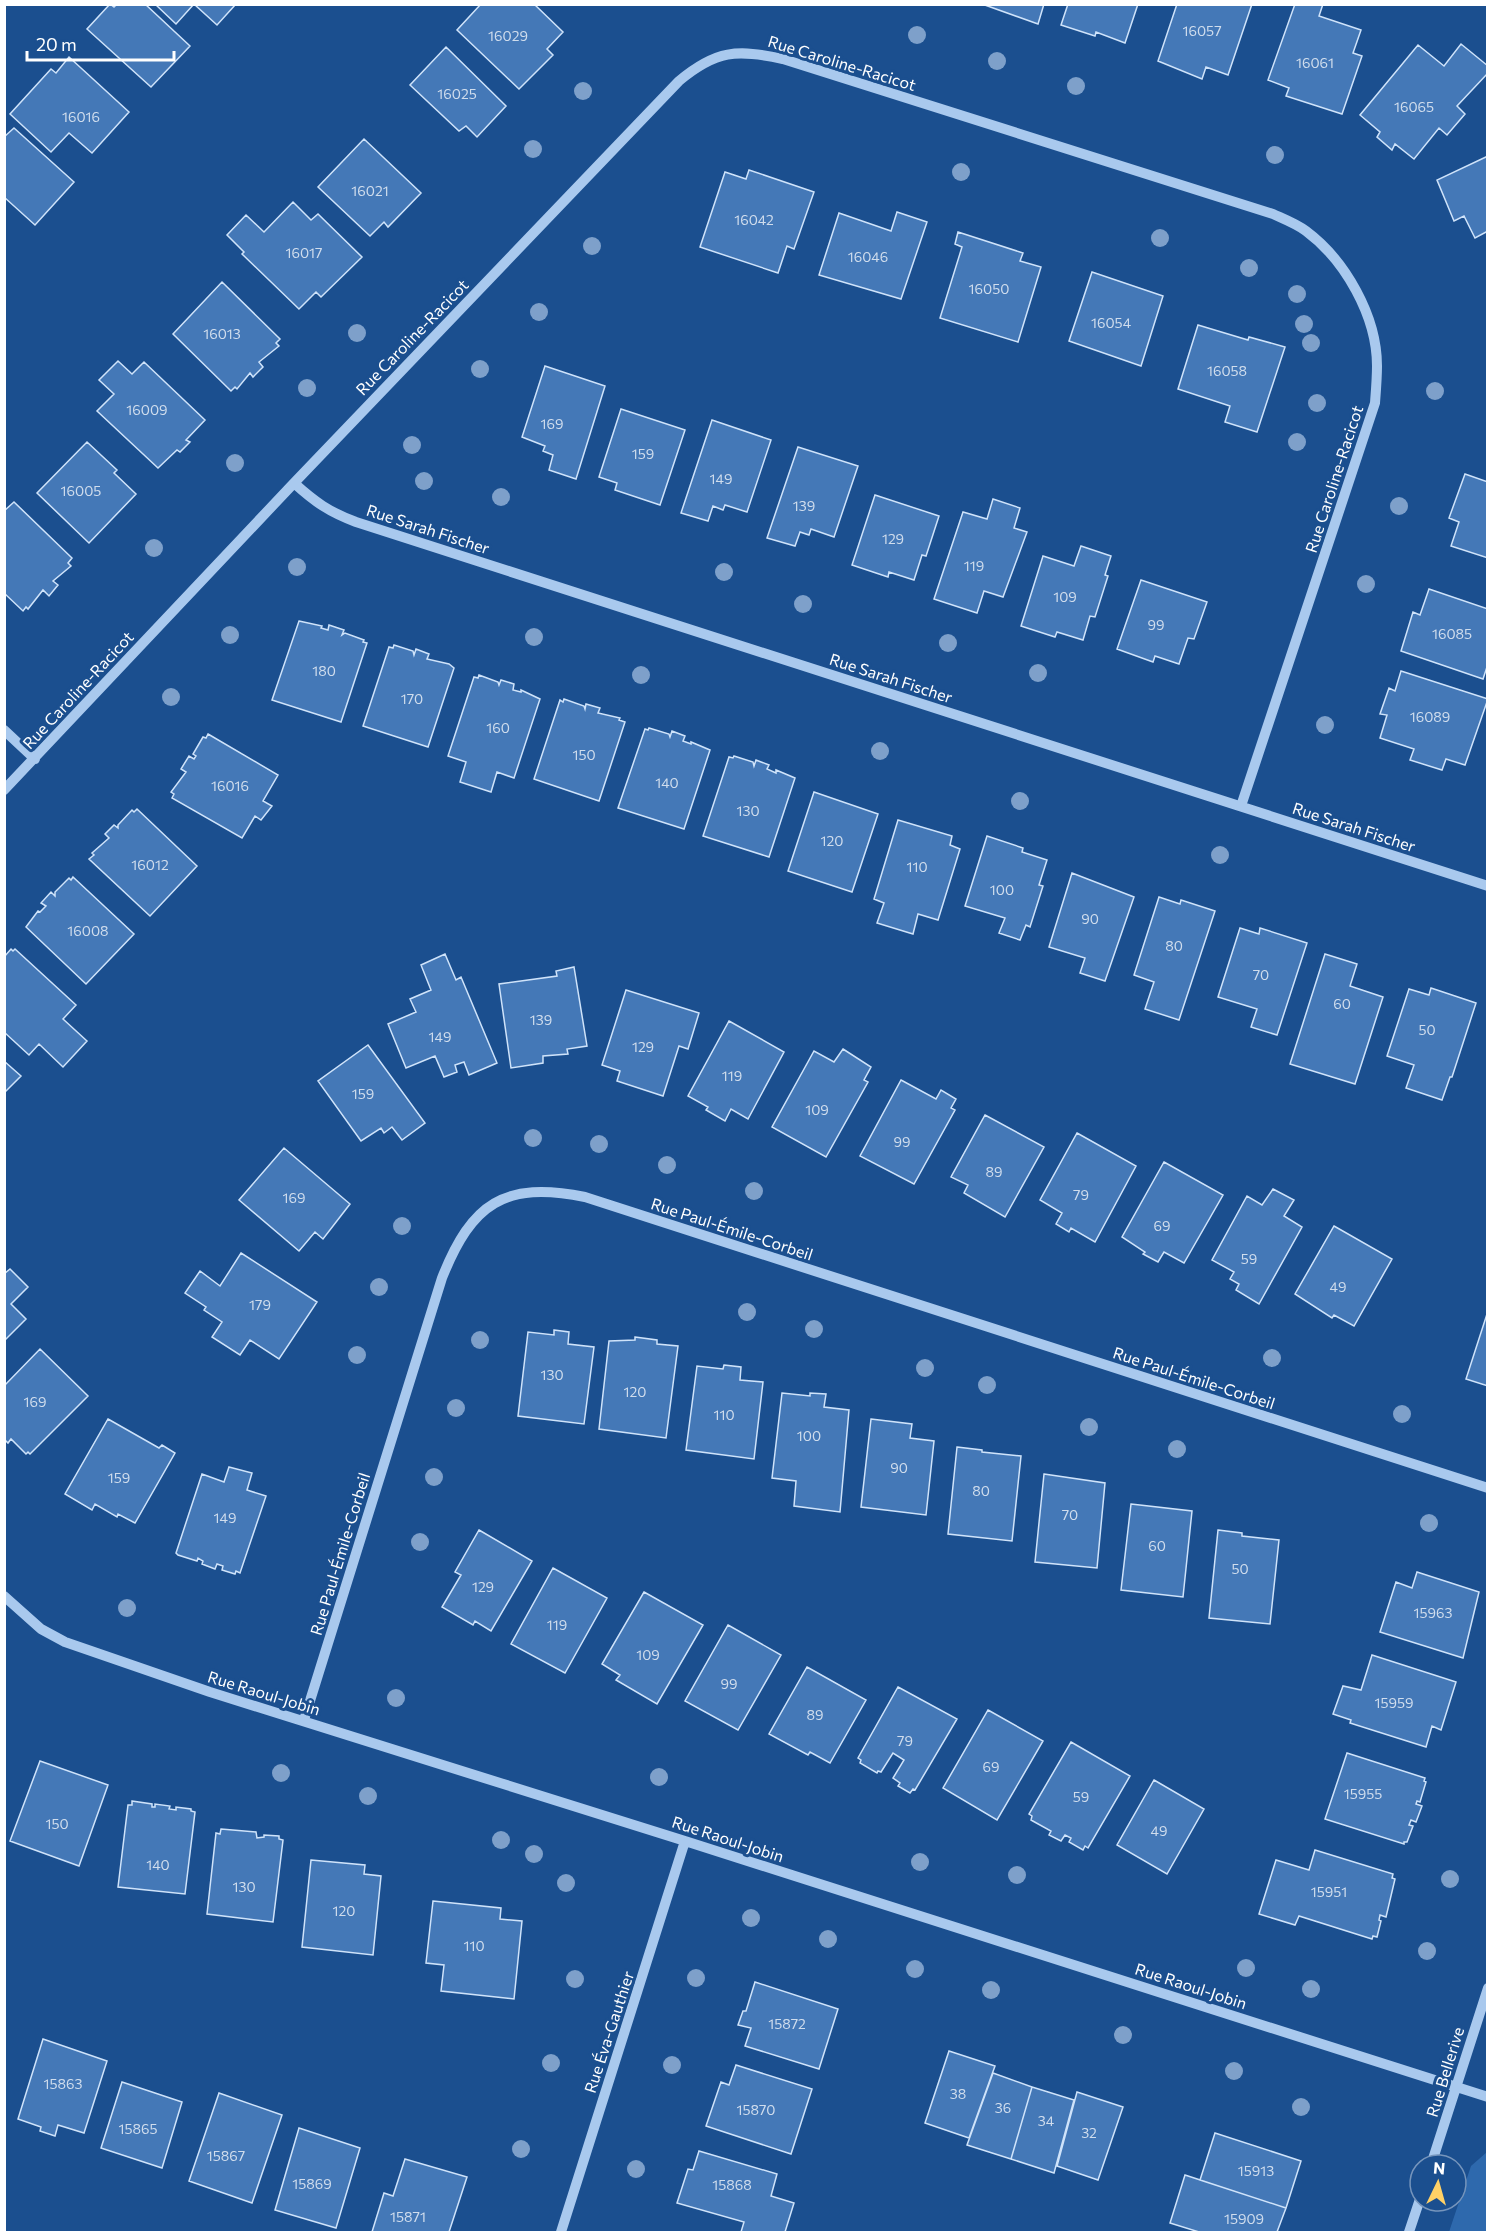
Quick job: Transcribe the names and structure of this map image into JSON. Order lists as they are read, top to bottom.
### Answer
{
  "streets": {
    "street": [
      "Rue Caroline-Racicot",
      "Rue Sarah Fischer",
      "Rue Paul-Émile-Corbeil",
      "Rue Raoul-Jobin",
      "Rue Éva-Gauthier",
      "Rue Bellerive"
    ]
  },
  "crossings": [
    ["Rue Caroline-Racicot", "Rue Sarah Fischer"],
    ["Rue Paul-Émile-Corbeil", "Rue Raoul-Jobin"],
    ["Rue Raoul-Jobin", "Rue Éva-Gauthier"],
    ["Rue Raoul-Jobin", "Rue Bellerive"]
  ],
  "house_numbers": [
    "16057",
    "16029",
    "16061",
    "16025",
    "16065",
    "16016",
    "16021",
    "16042",
    "16017",
    "16046",
    "16050",
    "16054",
    "16013",
    "16058",
    "16009",
    "169",
    "159",
    "149",
    "16005",
    "139",
    "129",
    "119",
    "109",
    "99",
    "16085",
    "180",
    "170",
    "16089",
    "160",
    "150",
    "140",
    "16016",
    "130",
    "120",
    "16012",
    "110",
    "100",
    "90",
    "16008",
    "80",
    "70",
    "60",
    "139",
    "50",
    "149",
    "129",
    "119",
    "159",
    "109",
    "99",
    "89",
    "79",
    "169",
    "69",
    "59",
    "49",
    "179",
    "130",
    "120",
    "169",
    "110",
    "100",
    "90",
    "159",
    "80",
    "70",
    "149",
    "60",
    "50",
    "129",
    "15963",
    "119",
    "109",
    "99",
    "15959",
    "89",
    "79",
    "69",
    "15955",
    "59",
    "150",
    "49",
    "140",
    "130",
    "15951",
    "120",
    "110",
    "15872",
    "15863",
    "38",
    "36",
    "15870",
    "34",
    "15865",
    "32",
    "15867",
    "15913",
    "15869",
    "15868",
    "15871",
    "15909"
  ],
  "scale_bar": "20 m",
  "north": "top"
}
